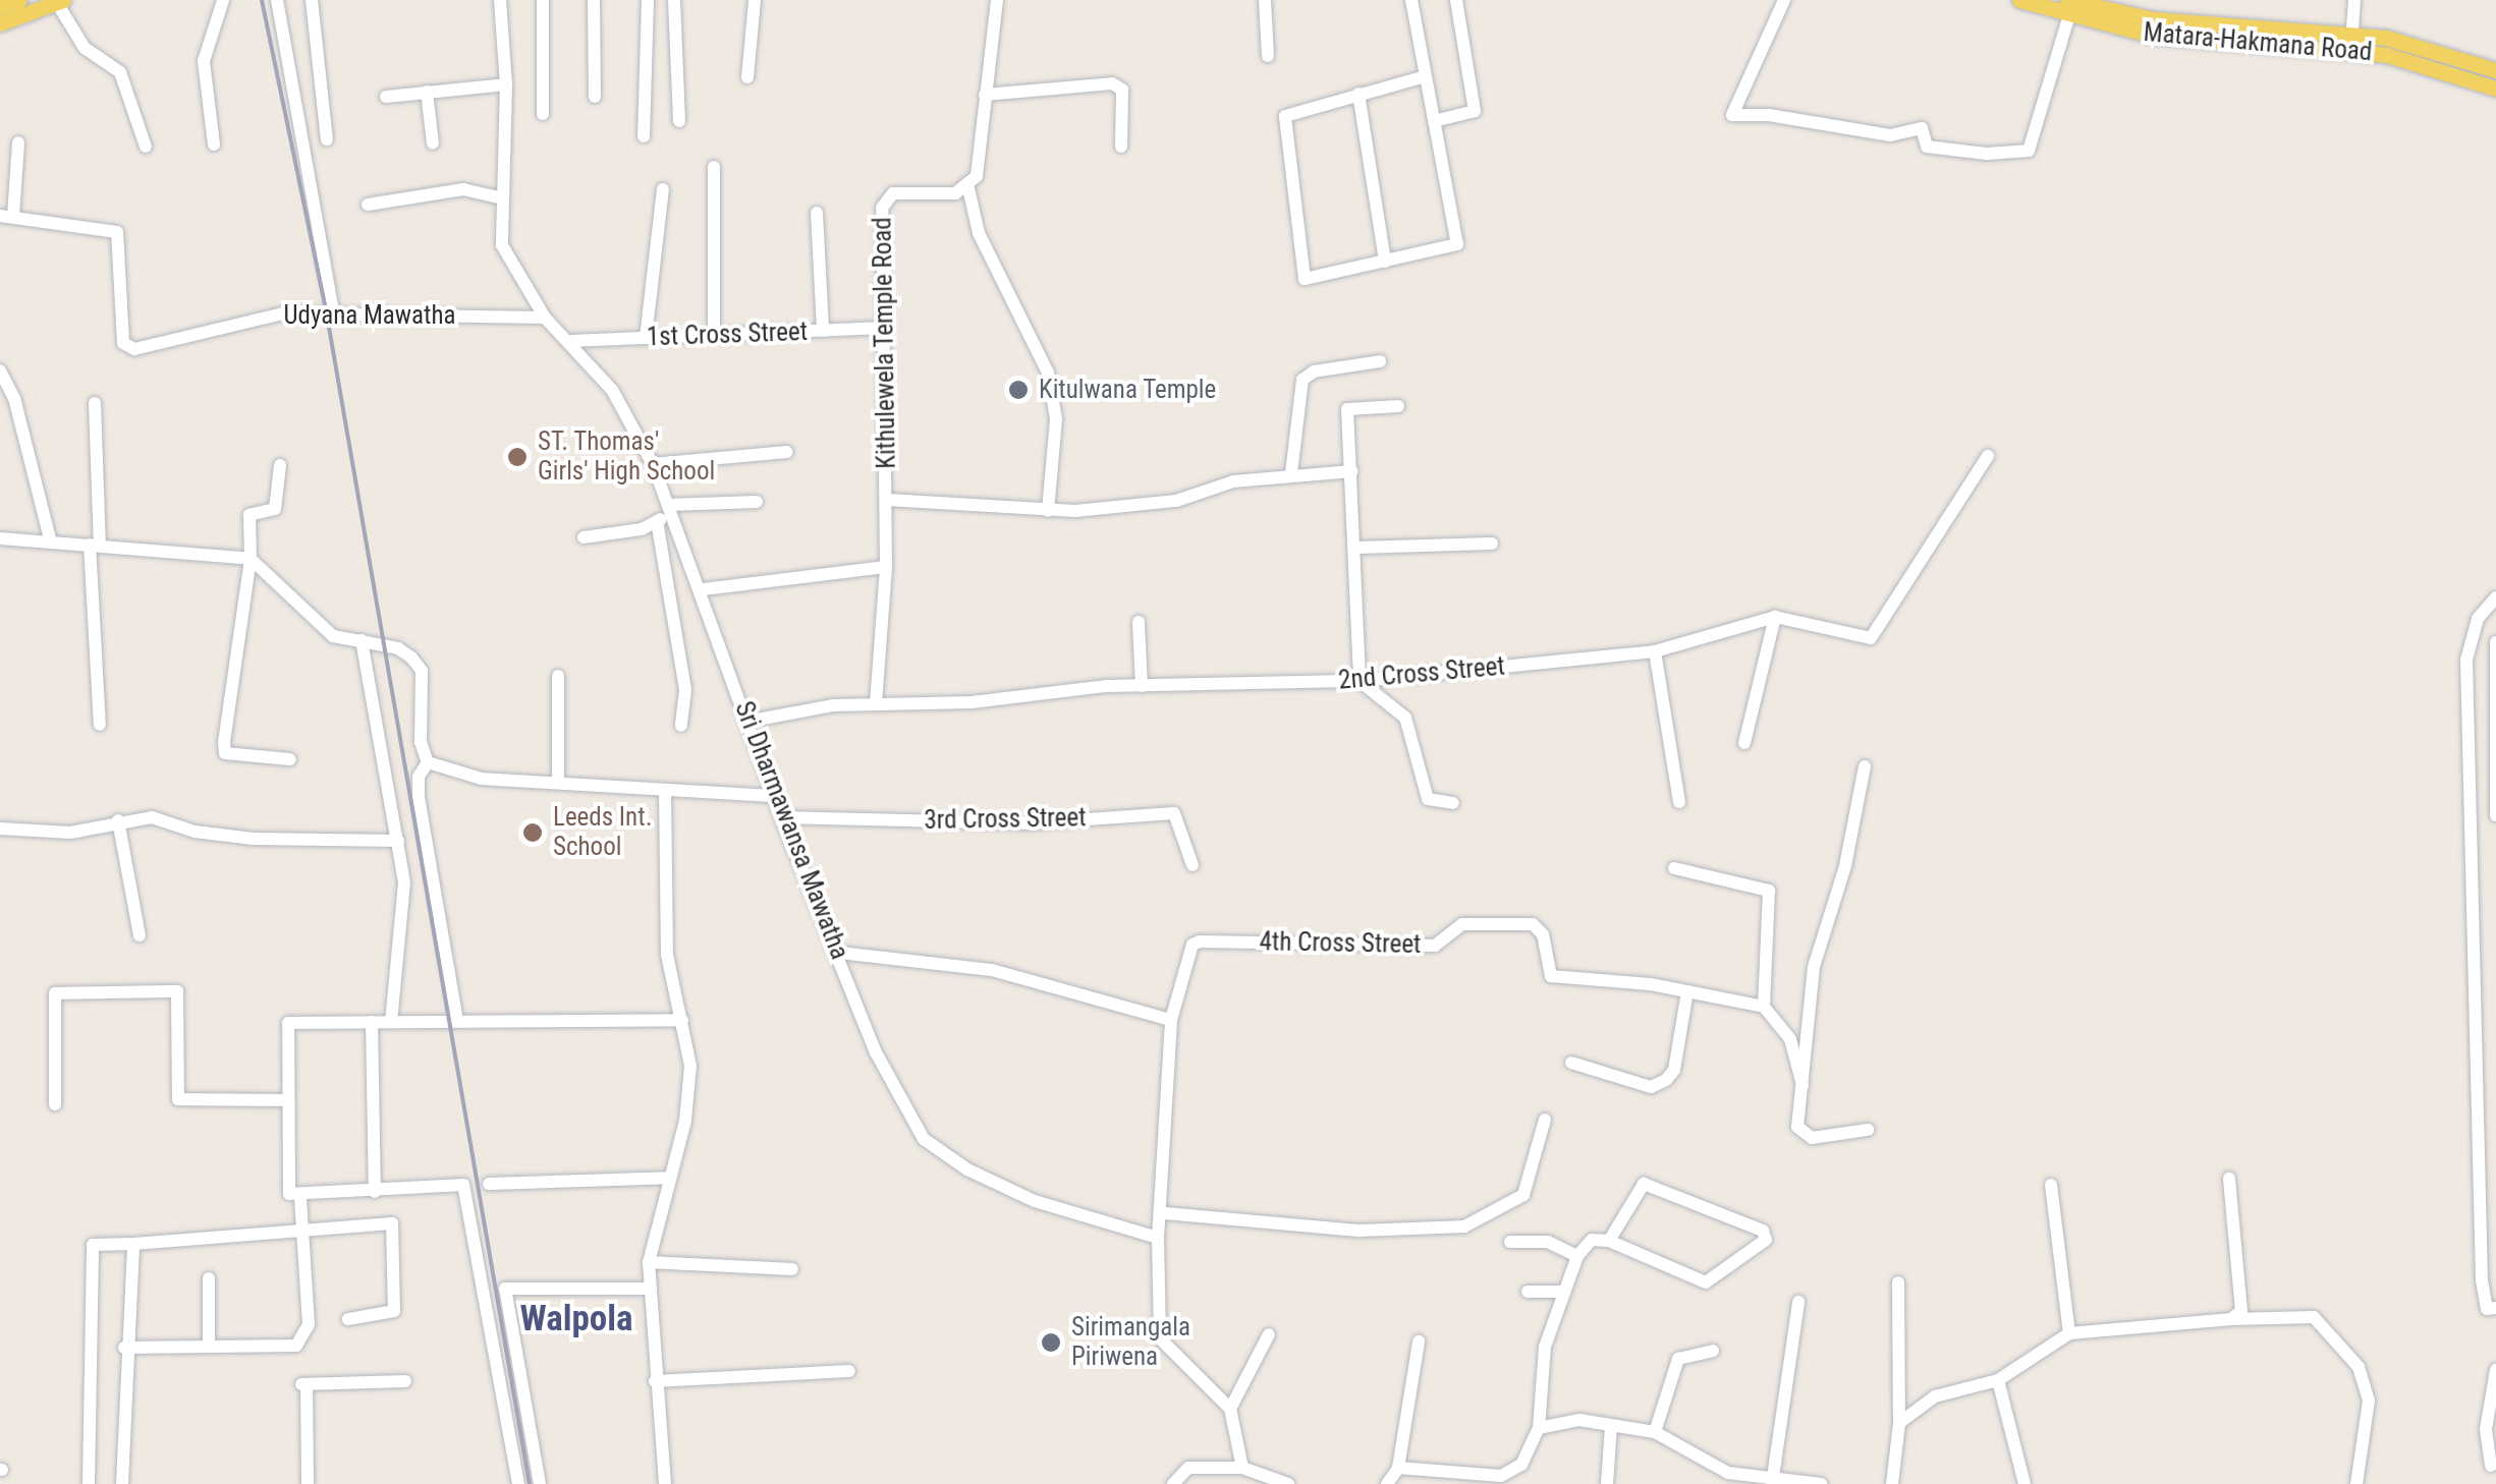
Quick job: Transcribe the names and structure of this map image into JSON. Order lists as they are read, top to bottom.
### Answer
{
  "streets": {
    "main road": ["Matara-Hakmana Road"],
    "street": [
      "Udyana Mawatha",
      "1st Cross Street",
      "Kithulewela Temple Road",
      "2nd Cross Street",
      "3rd Cross Street",
      "Sri Dharmawansa Mawatha",
      "4th Cross Street"
    ]
  },
  "crossings": [
    ["Udyana Mawatha", "Sri Dharmawansa Mawatha"],
    ["1st Cross Street", "Kithulewela Temple Road"],
    ["1st Cross Street", "Sri Dharmawansa Mawatha"],
    ["Kithulewela Temple Road", "2nd Cross Street"],
    ["2nd Cross Street", "Sri Dharmawansa Mawatha"],
    ["3rd Cross Street", "Sri Dharmawansa Mawatha"]
  ],
  "districts": ["Walpola"],
  "places": [
    "Kitulwana Temple",
    "ST. Thomas' Girls' High School",
    "Leeds Int. School",
    "Sirimangala Piriwena"
  ]
}
